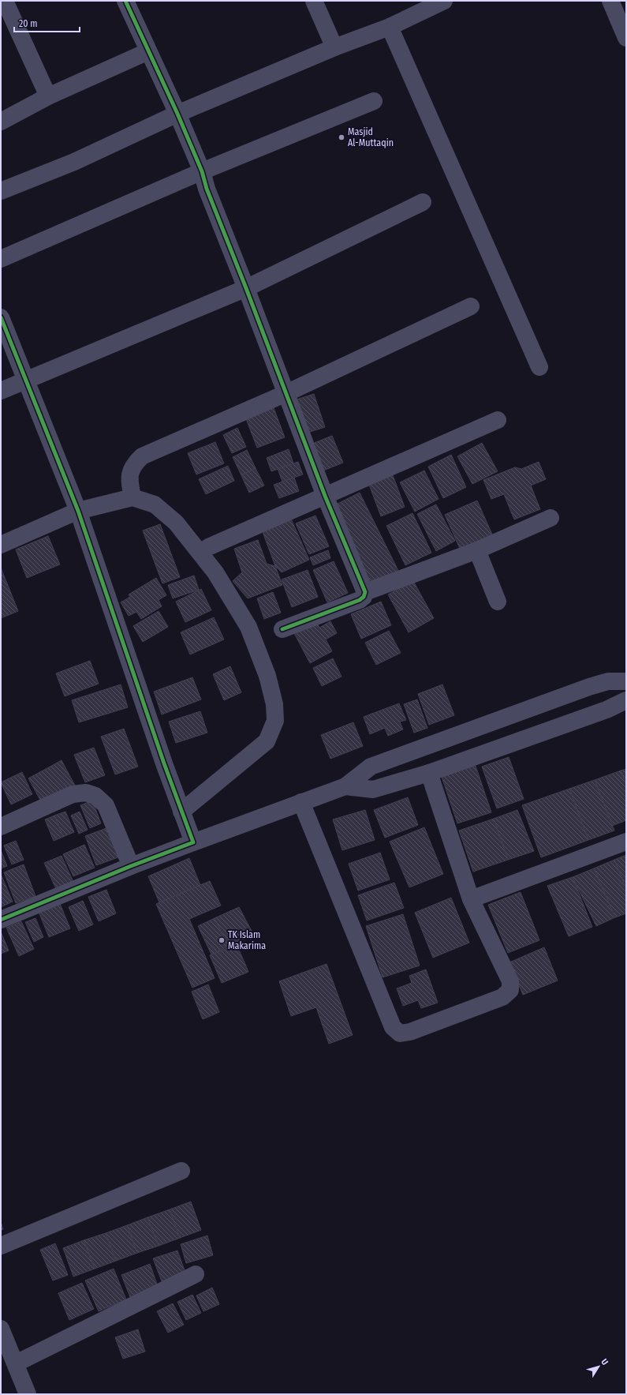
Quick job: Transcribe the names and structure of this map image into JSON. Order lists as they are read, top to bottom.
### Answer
{
  "places": ["Masjid Al-Muttaqin", "TK Islam Makarima"],
  "scale_bar": "20 m",
  "north": "top right"
}
